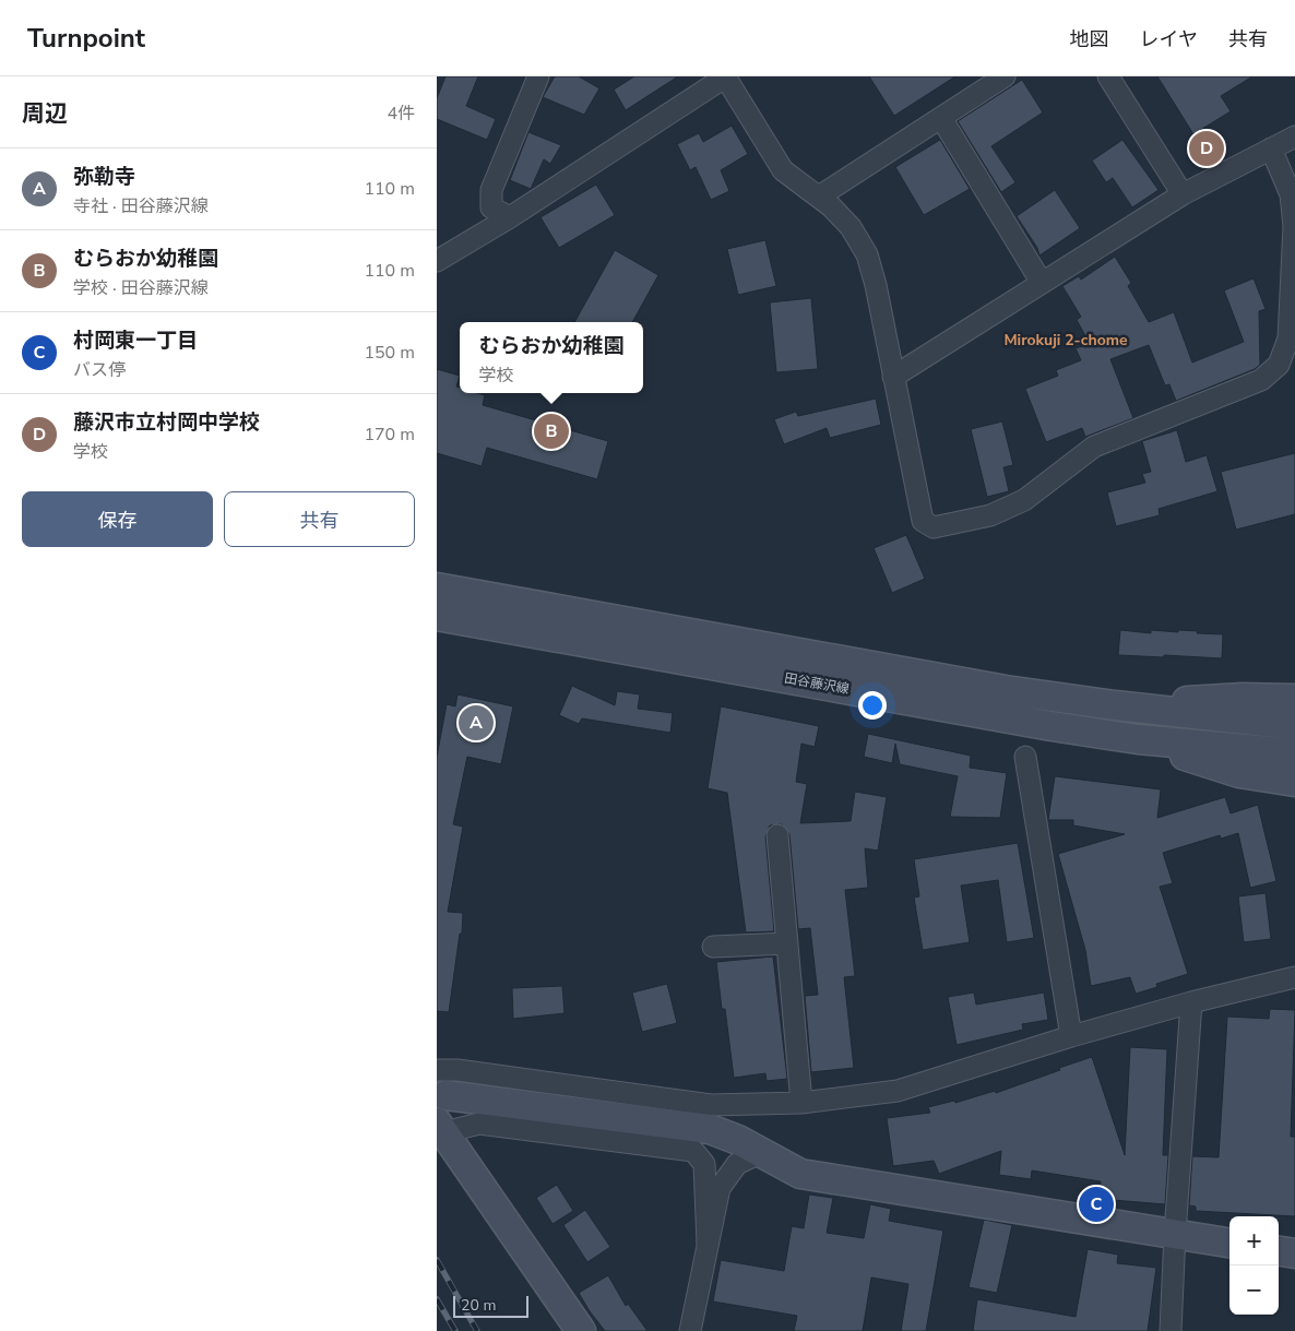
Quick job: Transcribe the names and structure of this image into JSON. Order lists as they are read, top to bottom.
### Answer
{
  "streets": {
    "main road": ["田谷藤沢線"]
  },
  "districts": ["Mirokuji 2-chome"],
  "scale_bar": "20 m",
  "page": {
    "header": "Turnpoint",
    "nav": ["地図", "レイヤ", "共有"],
    "heading": ["周辺", "4件"],
    "pins": [
      "D",
      "B",
      "A",
      "C"
    ],
    "list": [
      {
        "mark": "A",
        "name": "弥勒寺",
        "note": "寺社 · 田谷藤沢線",
        "value": "110 m"
      },
      {
        "mark": "B",
        "name": "むらおか幼稚園",
        "note": "学校 · 田谷藤沢線",
        "value": "110 m"
      },
      {
        "mark": "C",
        "name": "村岡東一丁目",
        "note": "バス停",
        "value": "150 m"
      },
      {
        "mark": "D",
        "name": "藤沢市立村岡中学校",
        "note": "学校",
        "value": "170 m"
      }
    ],
    "popup": ["むらおか幼稚園", "学校"],
    "buttons": ["保存", "共有"],
    "map_buttons": ["+", "−"],
    "scale": "20 m"
  }
}
